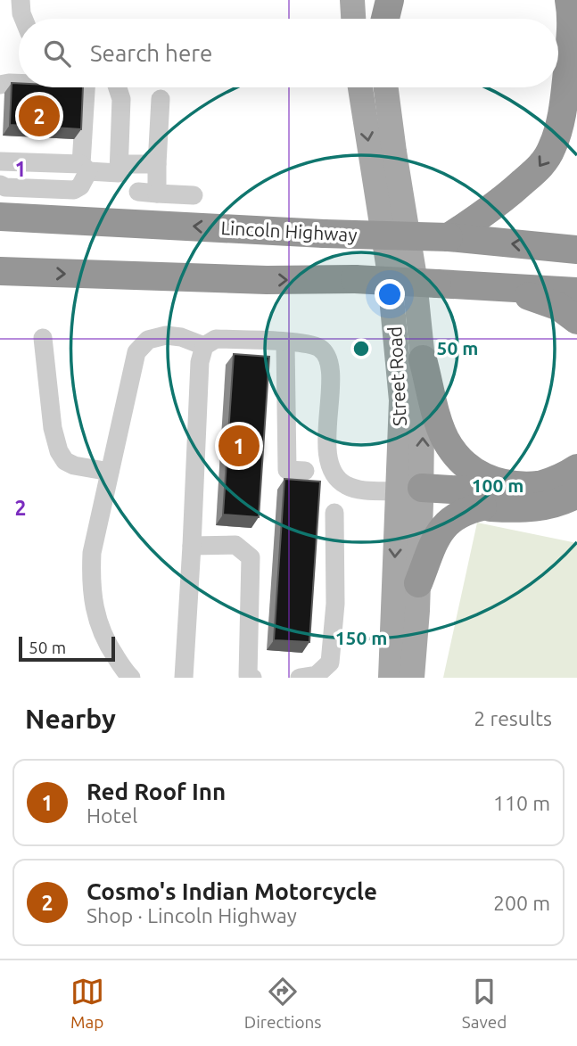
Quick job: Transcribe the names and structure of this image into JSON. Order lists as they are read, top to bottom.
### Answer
{
  "streets": {
    "highway": ["Lincoln Highway"],
    "main road": ["Street Road"]
  },
  "scale_bar": "50 m",
  "page": {
    "search": "Search here",
    "pins": ["2", "1"],
    "scale": "50 m",
    "heading": ["Nearby", "2 results"],
    "list": [
      {
        "mark": "1",
        "name": "Red Roof Inn",
        "note": "Hotel",
        "value": "110 m"
      },
      {
        "mark": "2",
        "name": "Cosmo's Indian Motorcycle",
        "note": "Shop · Lincoln Highway",
        "value": "200 m"
      }
    ],
    "nav": ["Map", "Directions", "Saved"]
  },
  "grid": {
    "rows": ["1", "2"]
  },
  "rings": ["50 m", "100 m", "150 m"]
}
